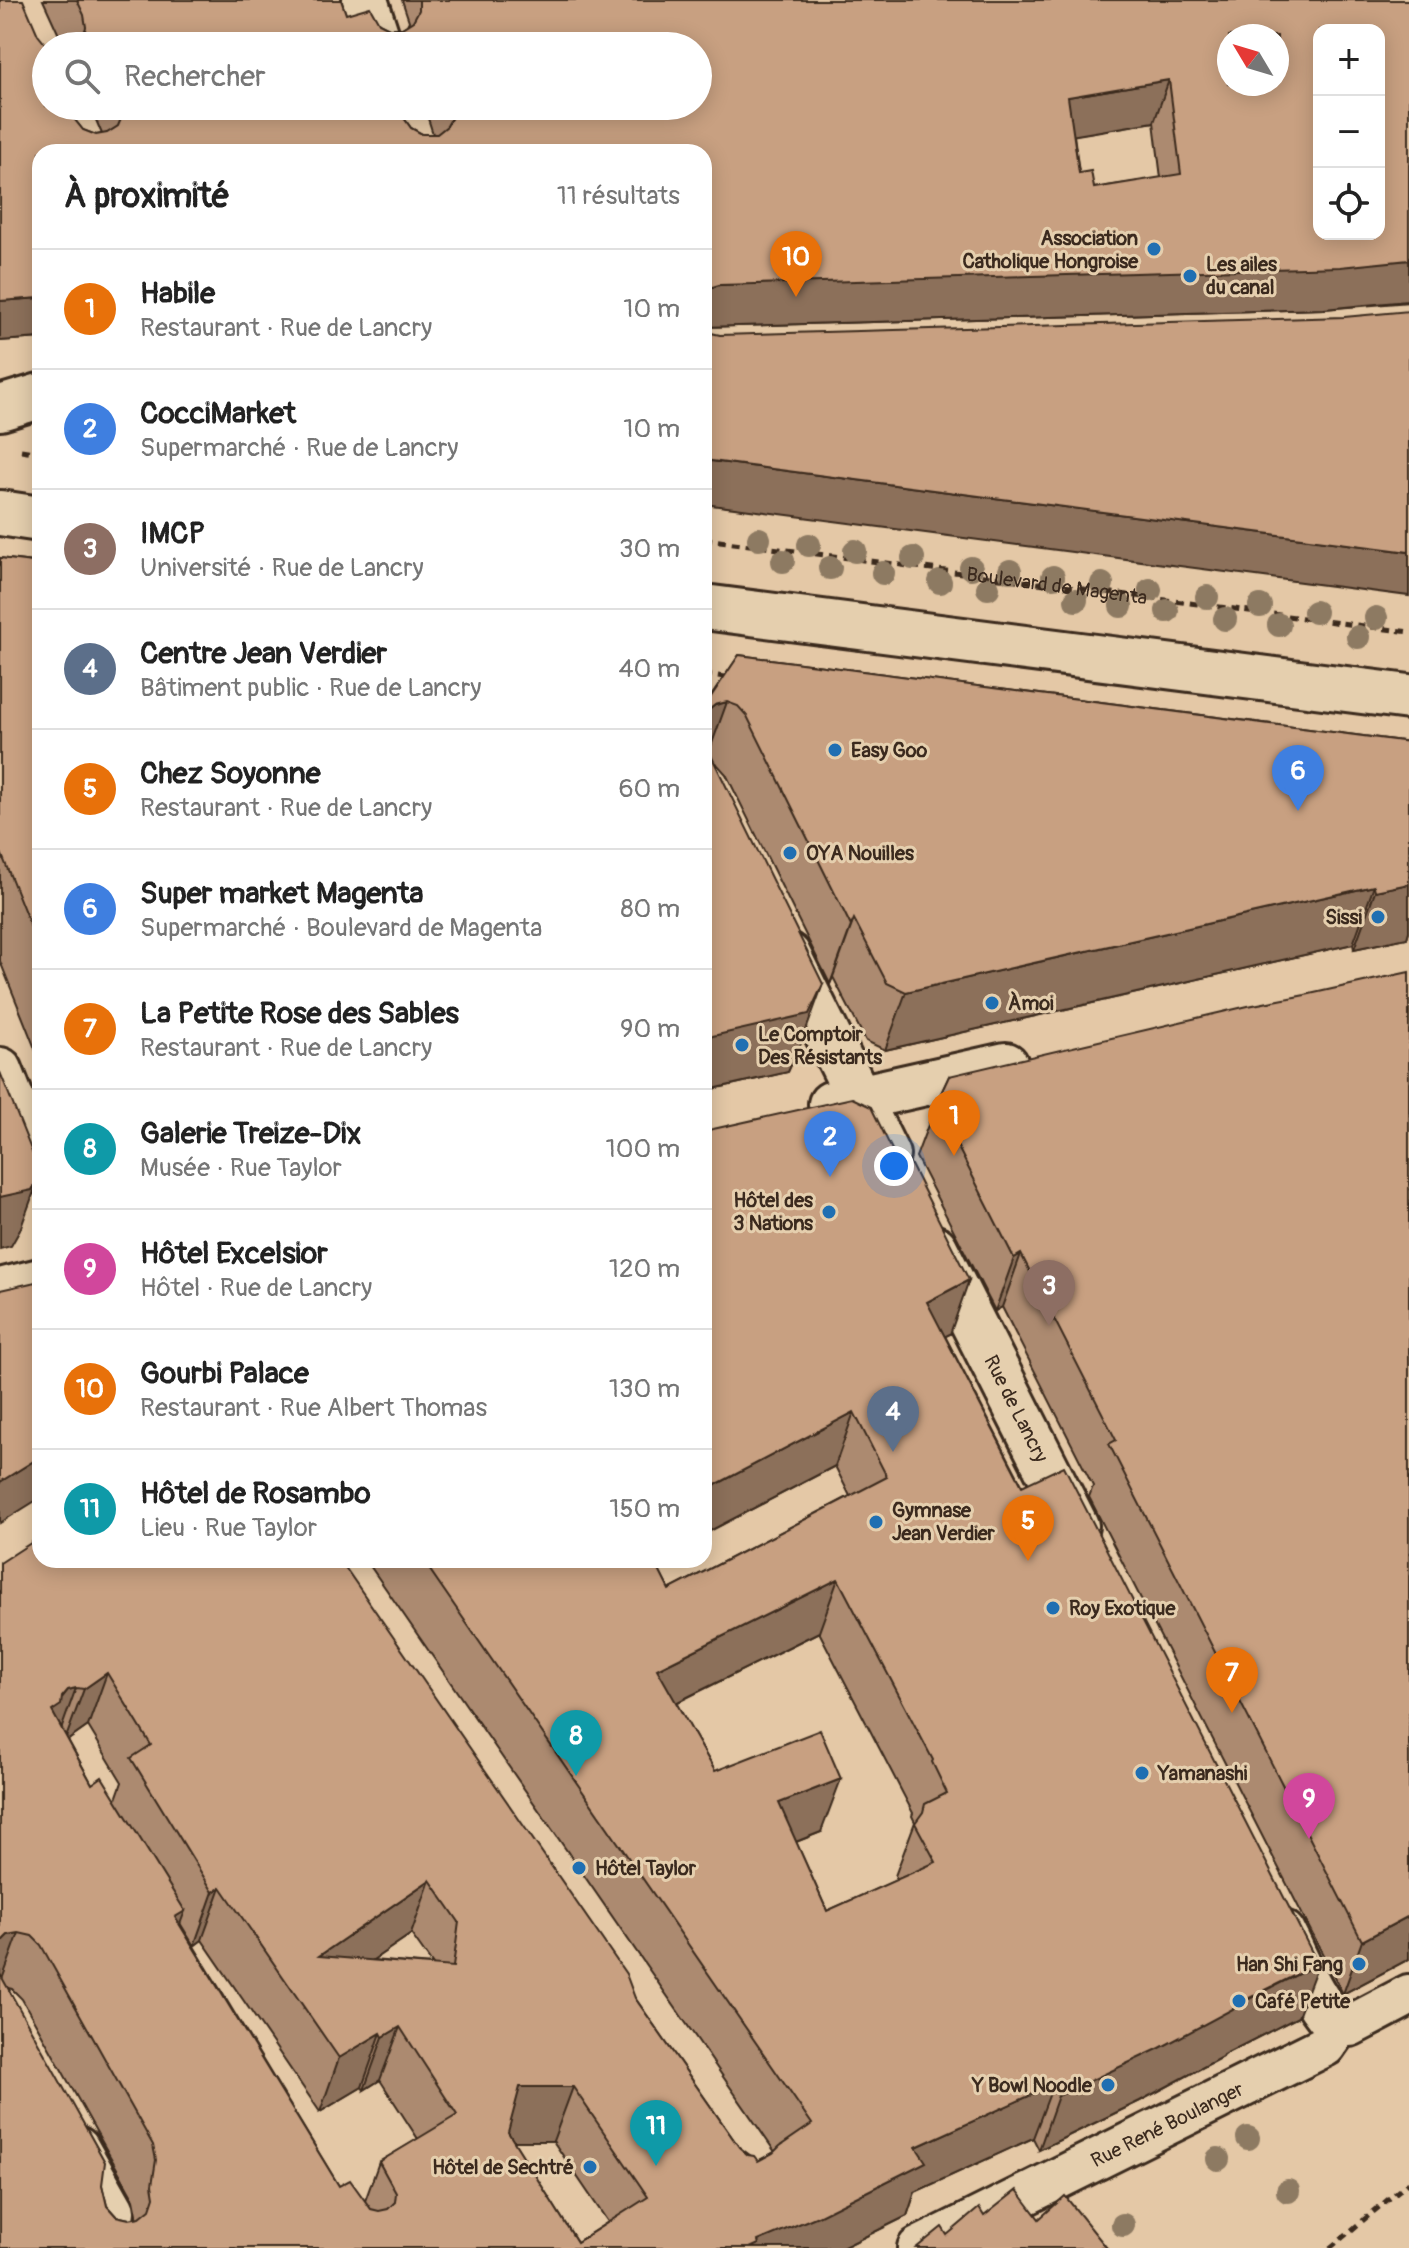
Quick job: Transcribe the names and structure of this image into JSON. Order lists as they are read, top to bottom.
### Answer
{
  "streets": {
    "street": ["Rue de Lancry", "Rue René Boulanger"],
    "path": ["Boulevard de Magenta"]
  },
  "places": [
    "Association Catholique Hongroise",
    "Les ailes du canal",
    "Easy Goo",
    "OYA Nouilles",
    "Sissi",
    "Àmoi",
    "Le Comptoir Des Résistants",
    "Hôtel des 3 Nations",
    "Gymnase Jean Verdier",
    "Roy Exotique",
    "Yamanashi",
    "Hôtel Taylor",
    "Han Shi Fang",
    "Café Petite",
    "Y Bowl Noodle",
    "Hôtel de Sechtré"
  ],
  "north": "top left",
  "page": {
    "map_buttons": ["+", "−"],
    "search": "Rechercher",
    "heading": ["À proximité", "11 résultats"],
    "pins": [
      "10",
      "6",
      "1",
      "2",
      "3",
      "4",
      "5",
      "7",
      "8",
      "9",
      "11"
    ],
    "list": [
      {
        "mark": "1",
        "name": "Habile",
        "note": "Restaurant · Rue de Lancry",
        "value": "10 m"
      },
      {
        "mark": "2",
        "name": "CocciMarket",
        "note": "Supermarché · Rue de Lancry",
        "value": "10 m"
      },
      {
        "mark": "3",
        "name": "IMCP",
        "note": "Université · Rue de Lancry",
        "value": "30 m"
      },
      {
        "mark": "4",
        "name": "Centre Jean Verdier",
        "note": "Bâtiment public · Rue de Lancry",
        "value": "40 m"
      },
      {
        "mark": "5",
        "name": "Chez Soyonne",
        "note": "Restaurant · Rue de Lancry",
        "value": "60 m"
      },
      {
        "mark": "6",
        "name": "Super market Magenta",
        "note": "Supermarché · Boulevard de Magenta",
        "value": "80 m"
      },
      {
        "mark": "7",
        "name": "La Petite Rose des Sables",
        "note": "Restaurant · Rue de Lancry",
        "value": "90 m"
      },
      {
        "mark": "8",
        "name": "Galerie Treize-Dix",
        "note": "Musée · Rue Taylor",
        "value": "100 m"
      },
      {
        "mark": "9",
        "name": "Hôtel Excelsior",
        "note": "Hôtel · Rue de Lancry",
        "value": "120 m"
      },
      {
        "mark": "10",
        "name": "Gourbi Palace",
        "note": "Restaurant · Rue Albert Thomas",
        "value": "130 m"
      },
      {
        "mark": "11",
        "name": "Hôtel de Rosambo",
        "note": "Lieu · Rue Taylor",
        "value": "150 m"
      }
    ]
  }
}
